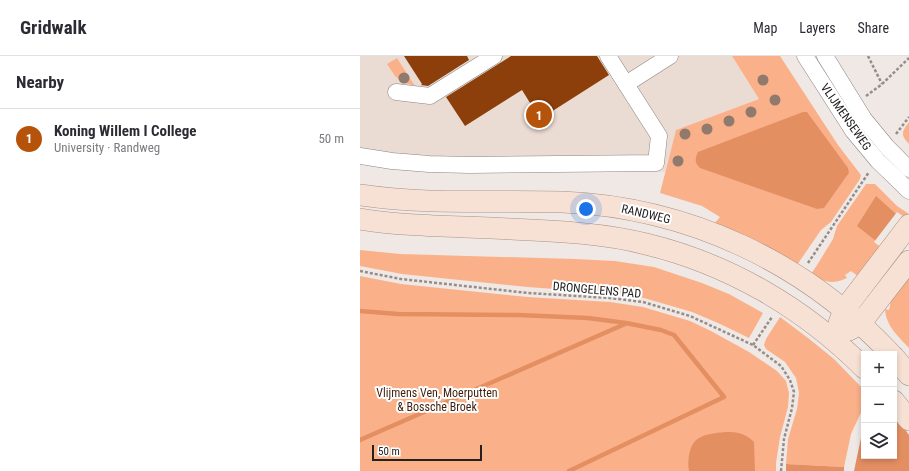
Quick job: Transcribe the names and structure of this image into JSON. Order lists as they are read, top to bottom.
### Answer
{
  "streets": {
    "main road": ["RANDWEG"],
    "street": ["VLIJMENSEWEG"],
    "path": ["DRONGELENS PAD"]
  },
  "parks": ["Vlijmens Ven, Moerputten & Bossche Broek"],
  "scale_bar": "50 m",
  "page": {
    "header": "Gridwalk",
    "nav": ["Map", "Layers", "Share"],
    "heading": "Nearby",
    "pins": "1",
    "list": [
      {
        "mark": "1",
        "name": "Koning Willem I College",
        "note": "University · Randweg",
        "value": "50 m"
      }
    ],
    "map_buttons": ["+", "−"],
    "scale": "50 m"
  }
}
